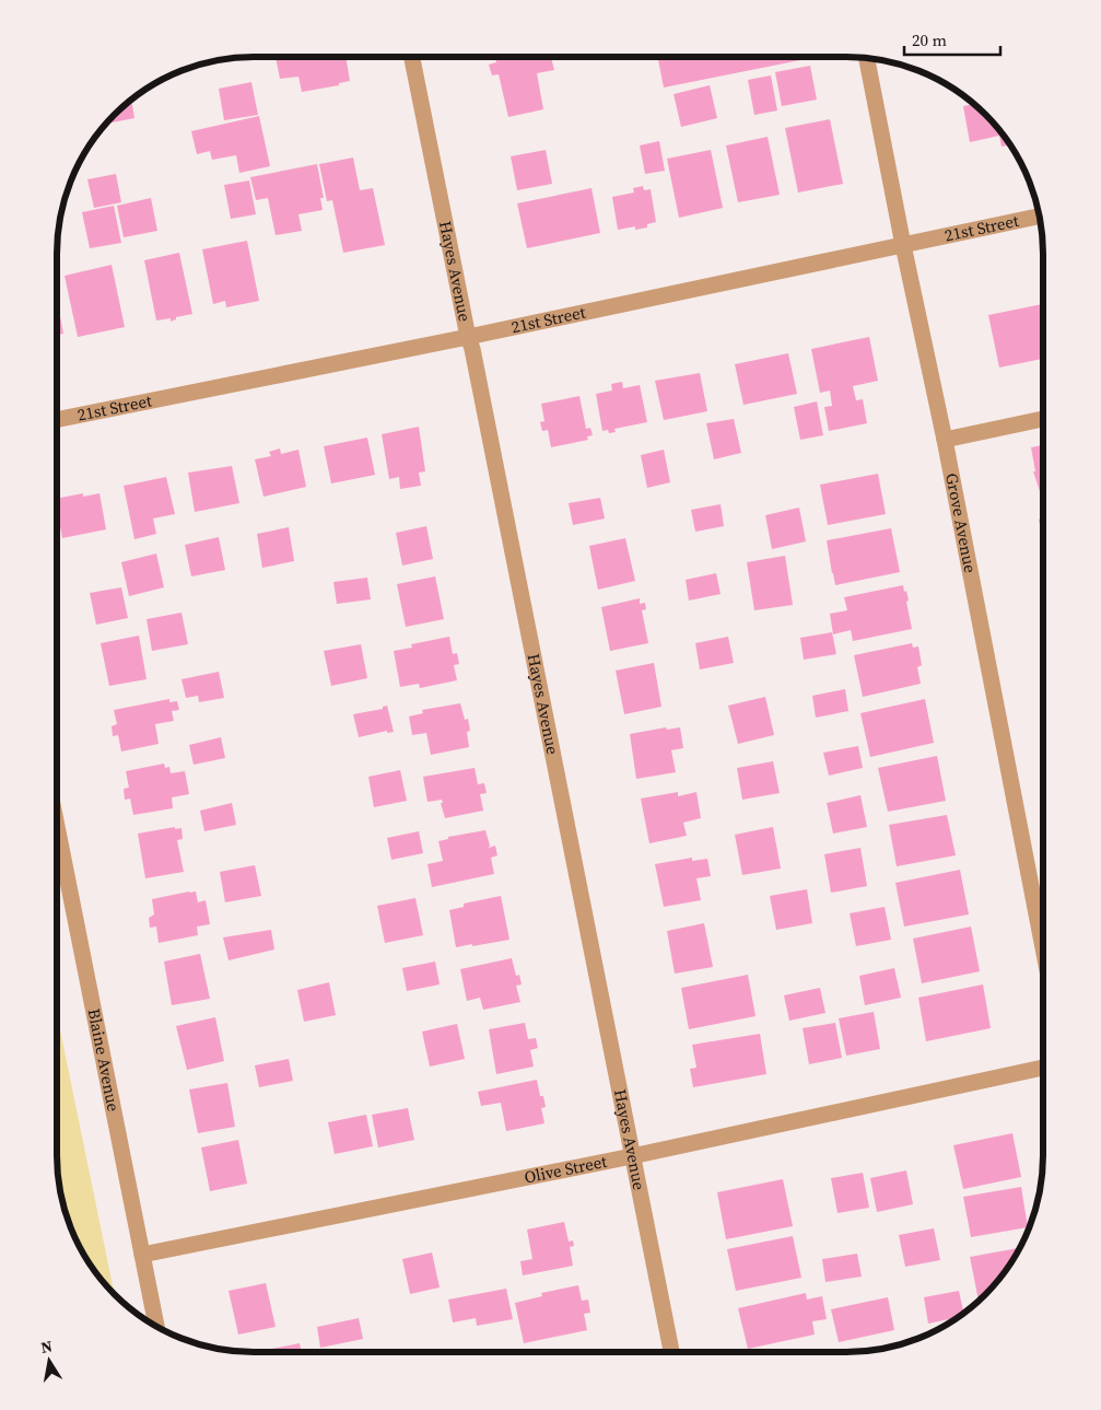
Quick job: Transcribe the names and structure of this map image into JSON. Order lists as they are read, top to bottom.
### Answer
{
  "streets": {
    "street": [
      "21st Street",
      "Hayes Avenue",
      "Grove Avenue",
      "Blaine Avenue",
      "Olive Street"
    ]
  },
  "crossings": [
    ["21st Street", "Hayes Avenue"],
    ["21st Street", "Grove Avenue"],
    ["Hayes Avenue", "Olive Street"],
    ["Blaine Avenue", "Olive Street"]
  ],
  "scale_bar": "20 m",
  "north": "top"
}
